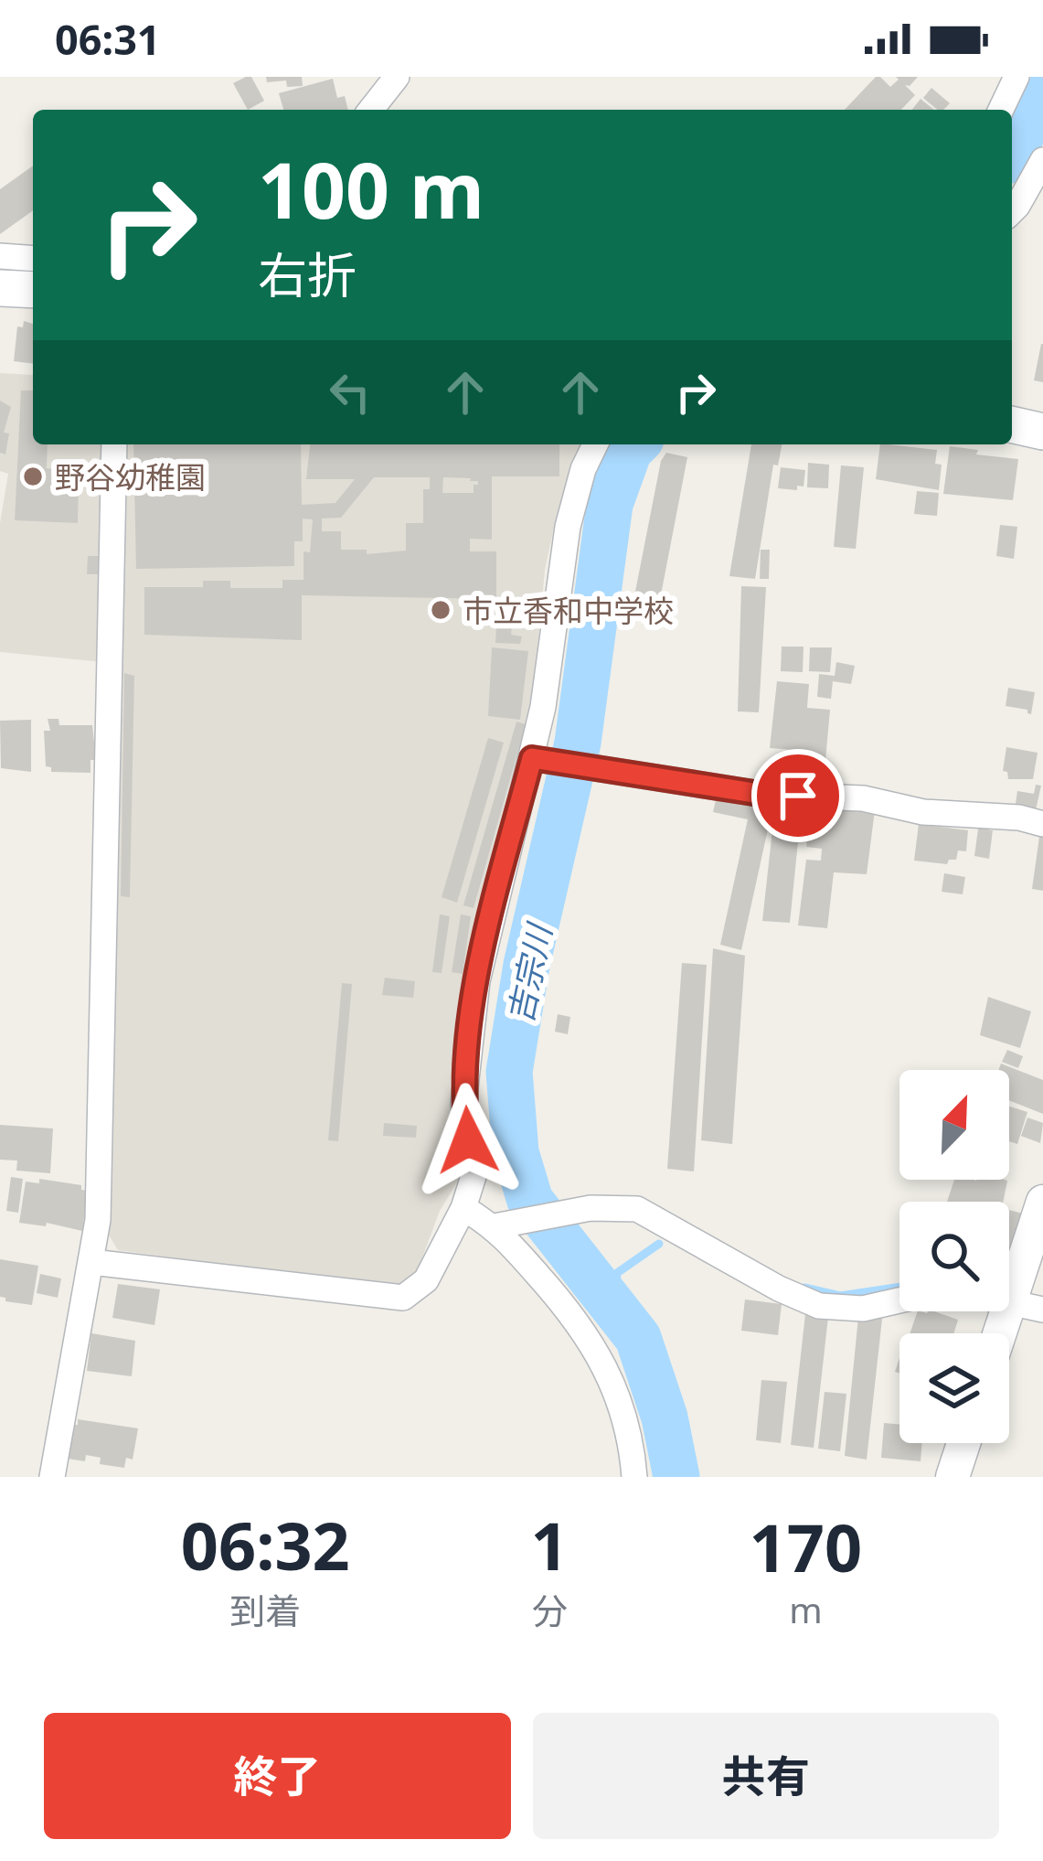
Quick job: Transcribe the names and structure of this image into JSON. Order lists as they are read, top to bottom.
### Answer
{
  "water": ["吉宗川"],
  "places": ["野谷幼稚園", "市立香和中学校"],
  "north": "top right",
  "page": {
    "status": "06:31",
    "turn": ["100 m", "右折"],
    "eta": [
      "06:32",
      "到着",
      "1",
      "分",
      "170",
      "m"
    ],
    "buttons": ["終了", "共有"]
  }
}
